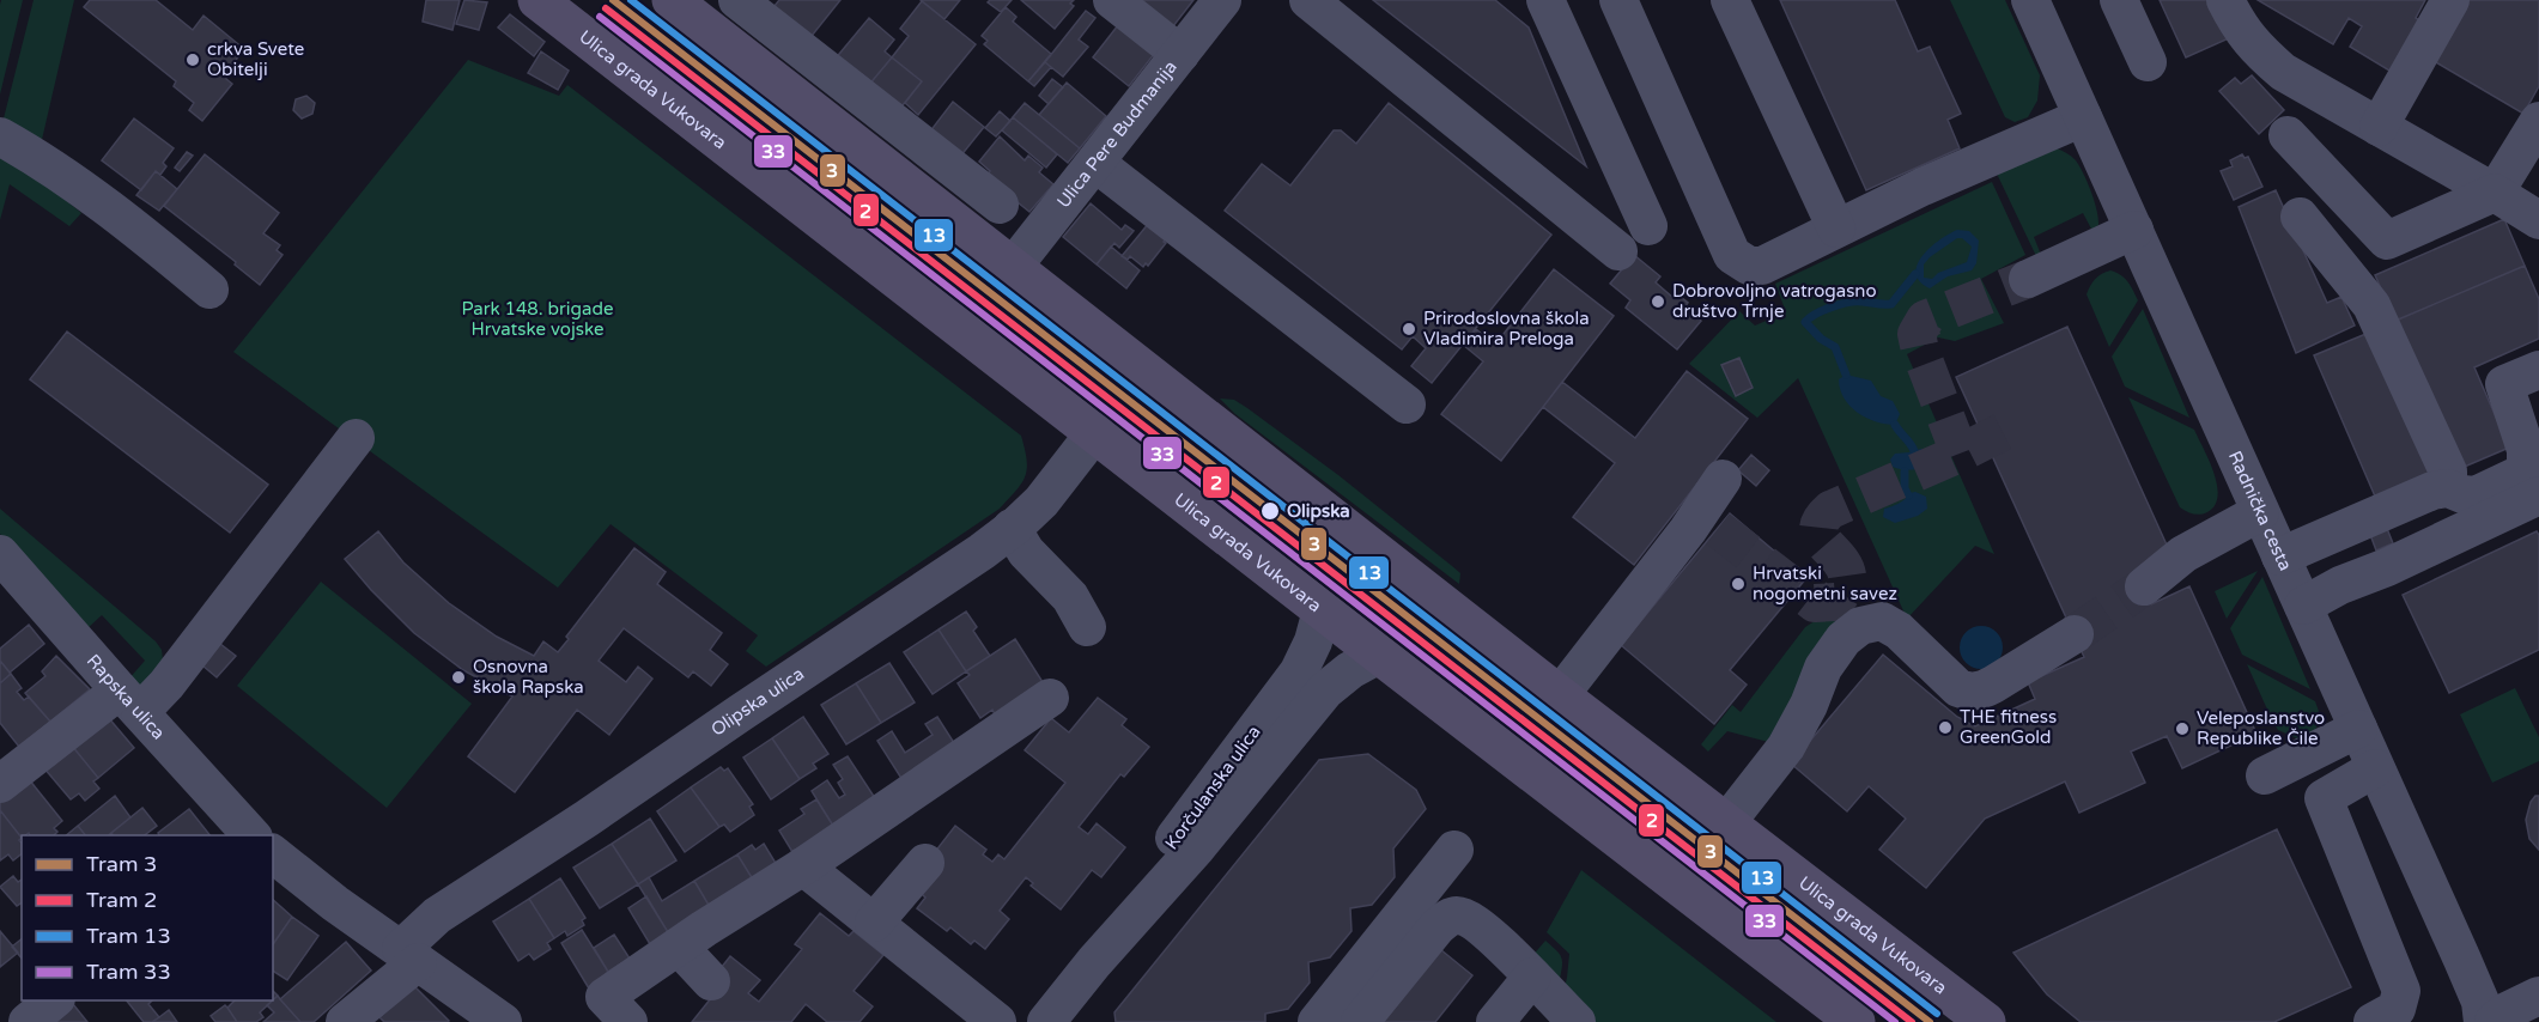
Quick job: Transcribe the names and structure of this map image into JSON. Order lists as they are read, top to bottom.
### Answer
{
  "streets": {
    "main road": ["Ulica grada Vukovara"],
    "street": [
      "Ulica Pere Budmanija",
      "Radnička cesta",
      "Rapska ulica",
      "Olipska ulica",
      "Korčulanska ulica"
    ]
  },
  "crossings": [
    ["Ulica grada Vukovara", "Ulica Pere Budmanija"],
    ["Ulica grada Vukovara", "Olipska ulica"],
    ["Ulica grada Vukovara", "Korčulanska ulica"]
  ],
  "parks": ["Park 148. brigade Hrvatske vojske"],
  "places": [
    "crkva Svete Obitelji",
    "Dobrovoljno vatrogasno društvo Trnje",
    "Prirodoslovna škola Vladimira Preloga",
    "Olipska",
    "Hrvatski nogometni savez",
    "Osnovna škola Rapska",
    "THE fitness GreenGold",
    "Veleposlanstvo Republike Čile"
  ],
  "lines": [
    "tram line 3",
    "tram line 13",
    "tram line 2",
    "tram line 33"
  ],
  "legend": [
    "Tram 3",
    "Tram 2",
    "Tram 13",
    "Tram 33"
  ]
}
